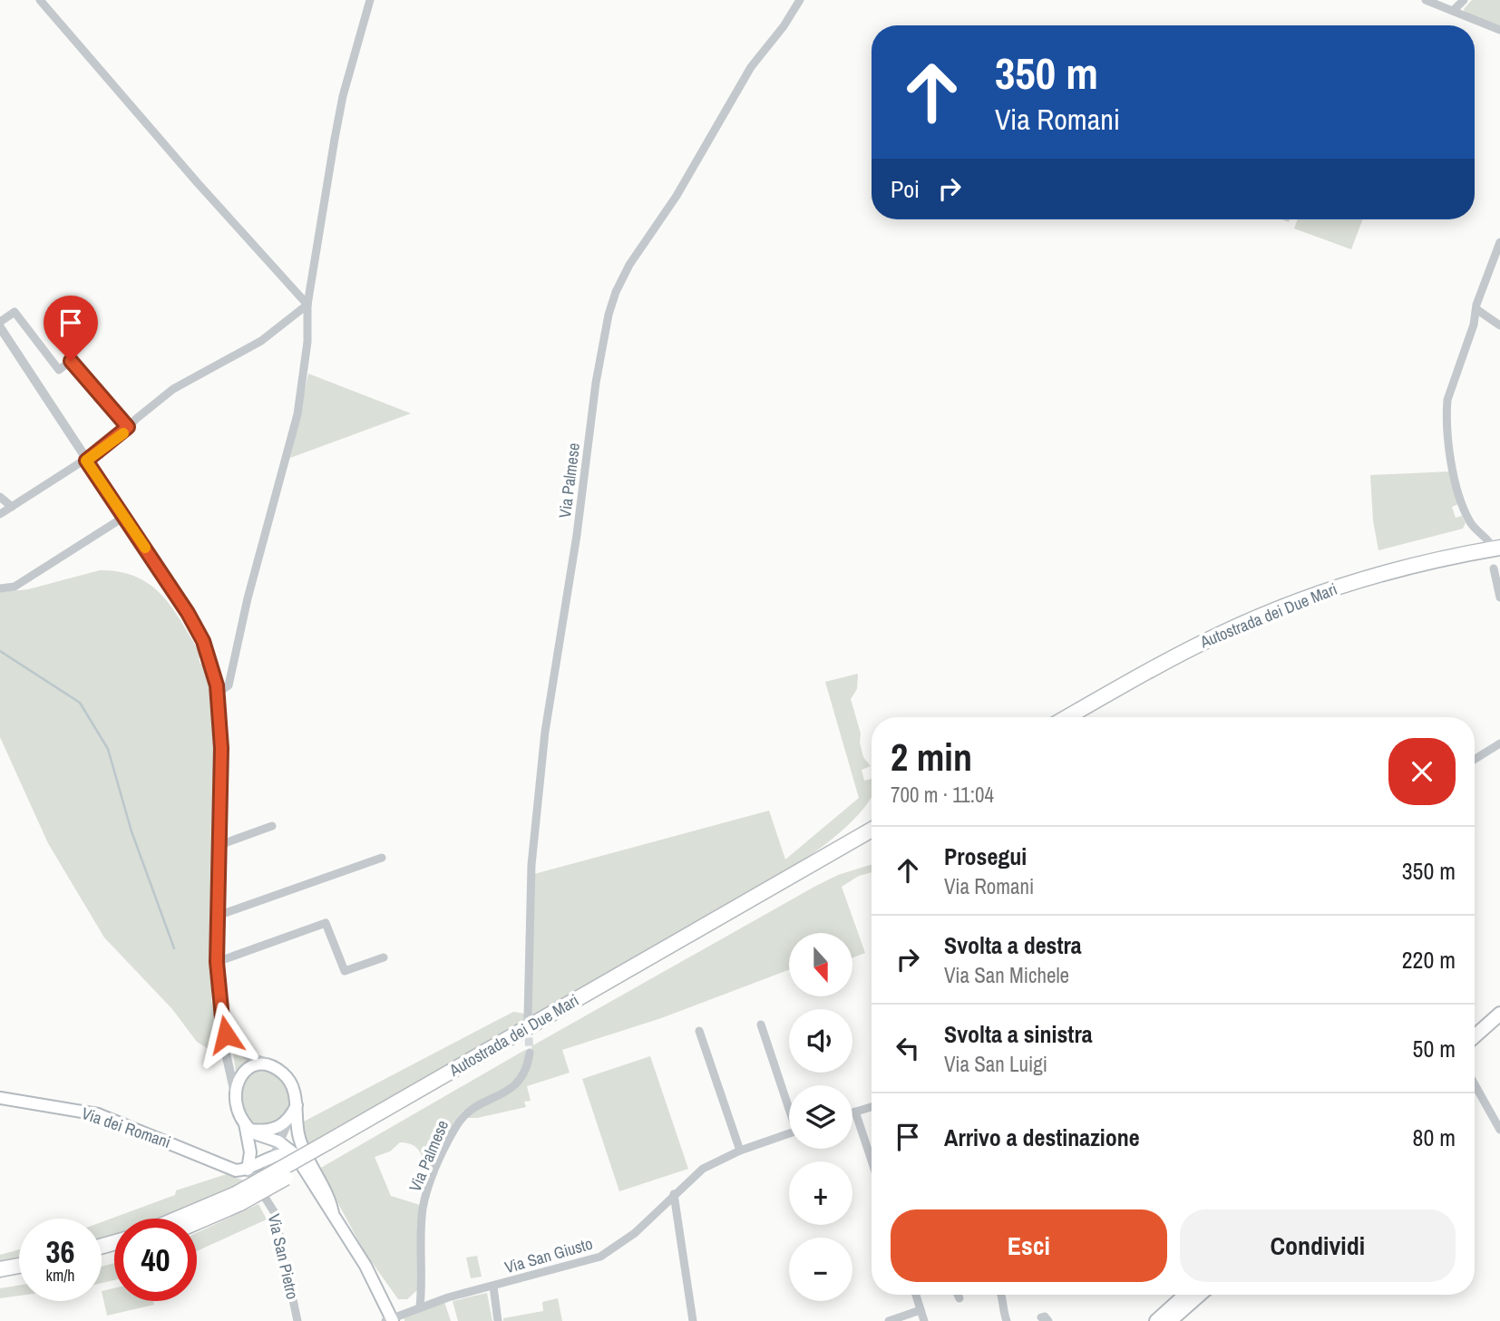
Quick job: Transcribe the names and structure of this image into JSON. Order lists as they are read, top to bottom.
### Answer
{
  "streets": {
    "highway": ["Autostrada dei Due Mari"],
    "main road": ["Via dei Romani"],
    "street": ["Via Palmese", "Via San Giusto", "Via San Pietro"]
  },
  "crossings": [
    ["Via Palmese", "Via San Giusto"],
    ["Via dei Romani", "Via San Pietro"]
  ],
  "north": "bottom",
  "page": {
    "turn": ["350 m", "Via Romani"],
    "then": "Poi",
    "heading": ["2 min", "700 m · 11:04"],
    "list": [
      {
        "name": "Prosegui",
        "note": "Via Romani",
        "value": "350 m"
      },
      {
        "name": "Svolta a destra",
        "note": "Via San Michele",
        "value": "220 m"
      },
      {
        "name": "Svolta a sinistra",
        "note": "Via San Luigi",
        "value": "50 m"
      },
      {
        "name": "Arrivo a destinazione",
        "value": "80 m"
      }
    ],
    "map_buttons": ["+", "−"],
    "buttons": ["Esci", "Condividi"],
    "speed": "36 km/h",
    "limit": "40"
  }
}
